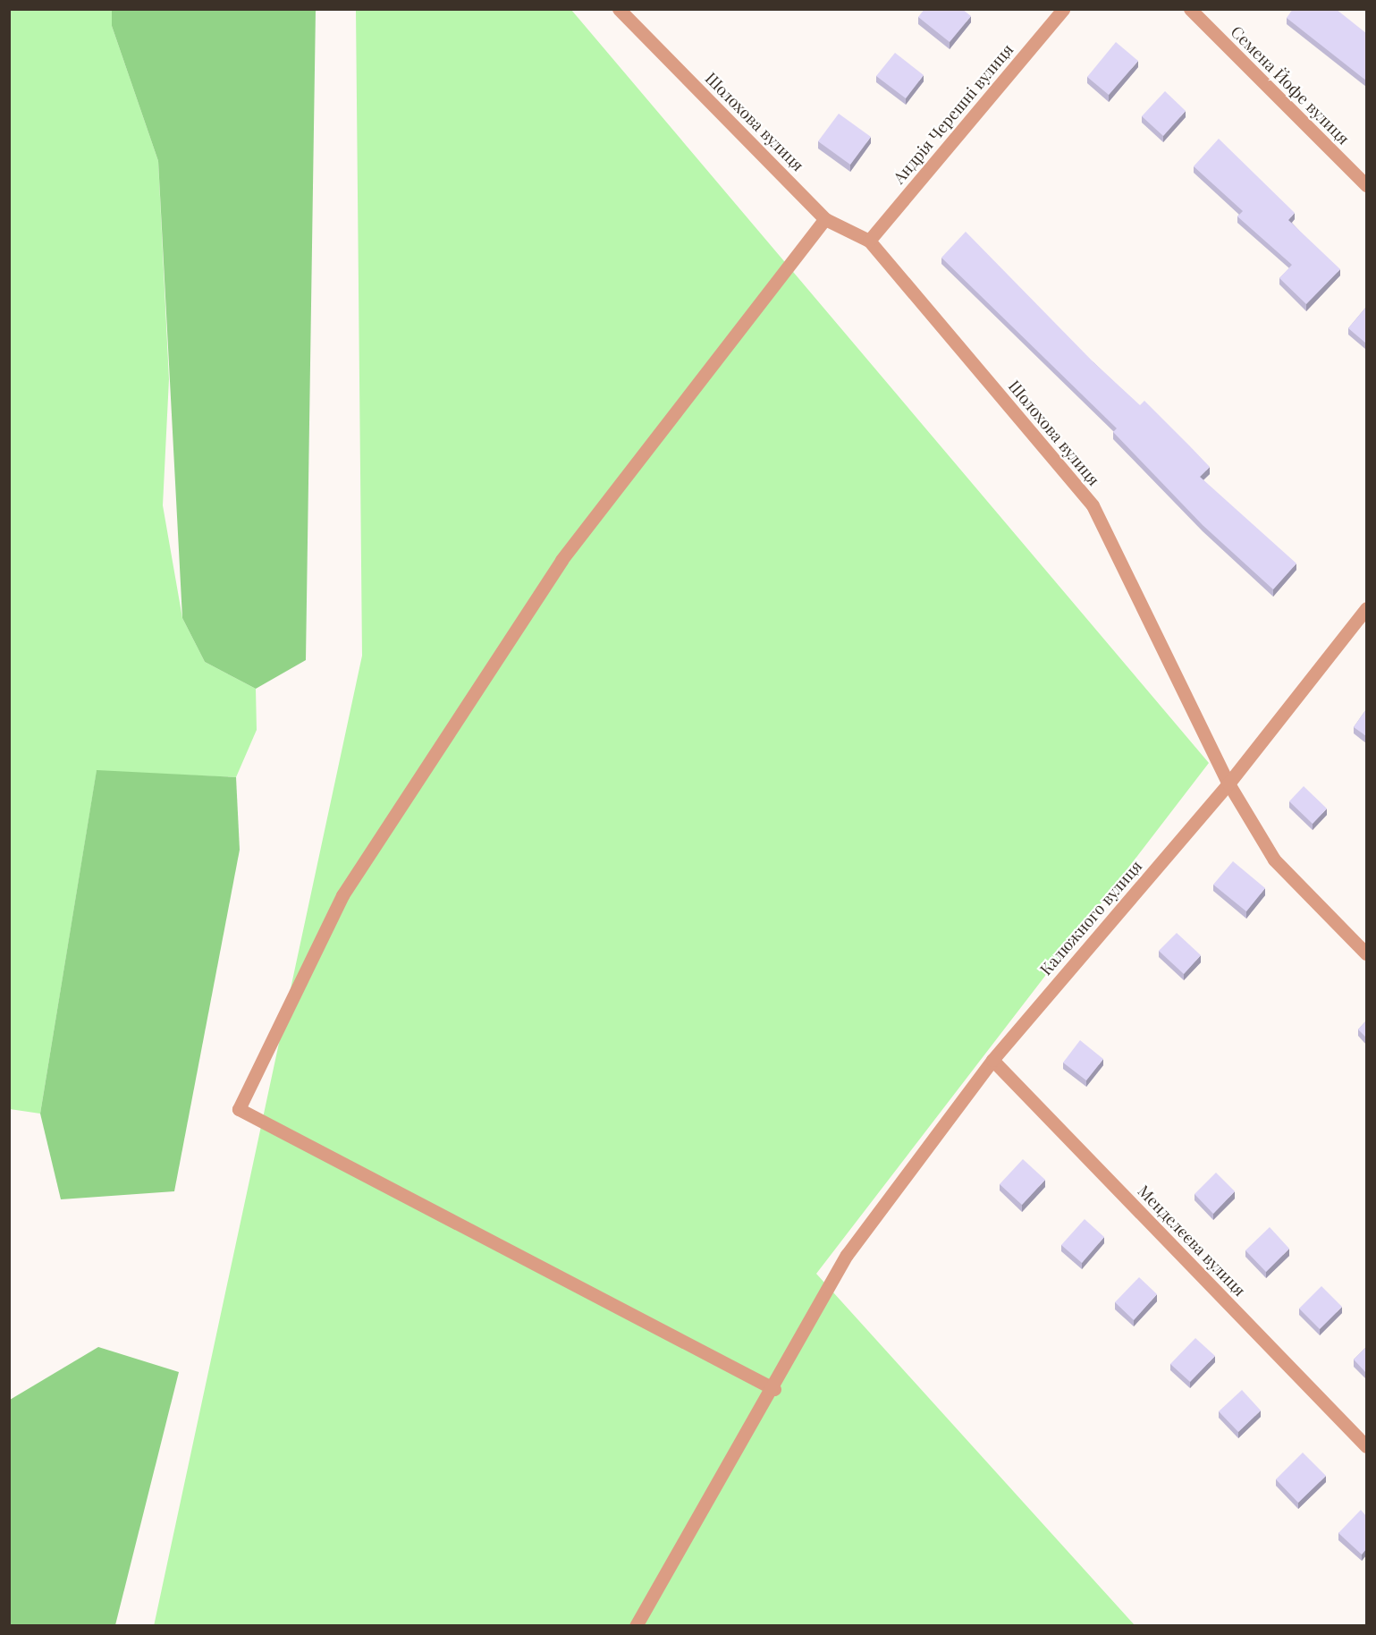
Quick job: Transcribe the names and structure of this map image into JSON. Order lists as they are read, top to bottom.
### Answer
{
  "streets": {
    "street": [
      "Семена Йофе вулиця",
      "Андрія Черешні вулиця",
      "Шолохова вулиця",
      "Калюжного вулиця",
      "Менделєєва вулиця"
    ]
  },
  "crossings": [
    ["Андрія Черешні вулиця", "Шолохова вулиця"],
    ["Шолохова вулиця", "Калюжного вулиця"],
    ["Калюжного вулиця", "Менделєєва вулиця"]
  ]
}
